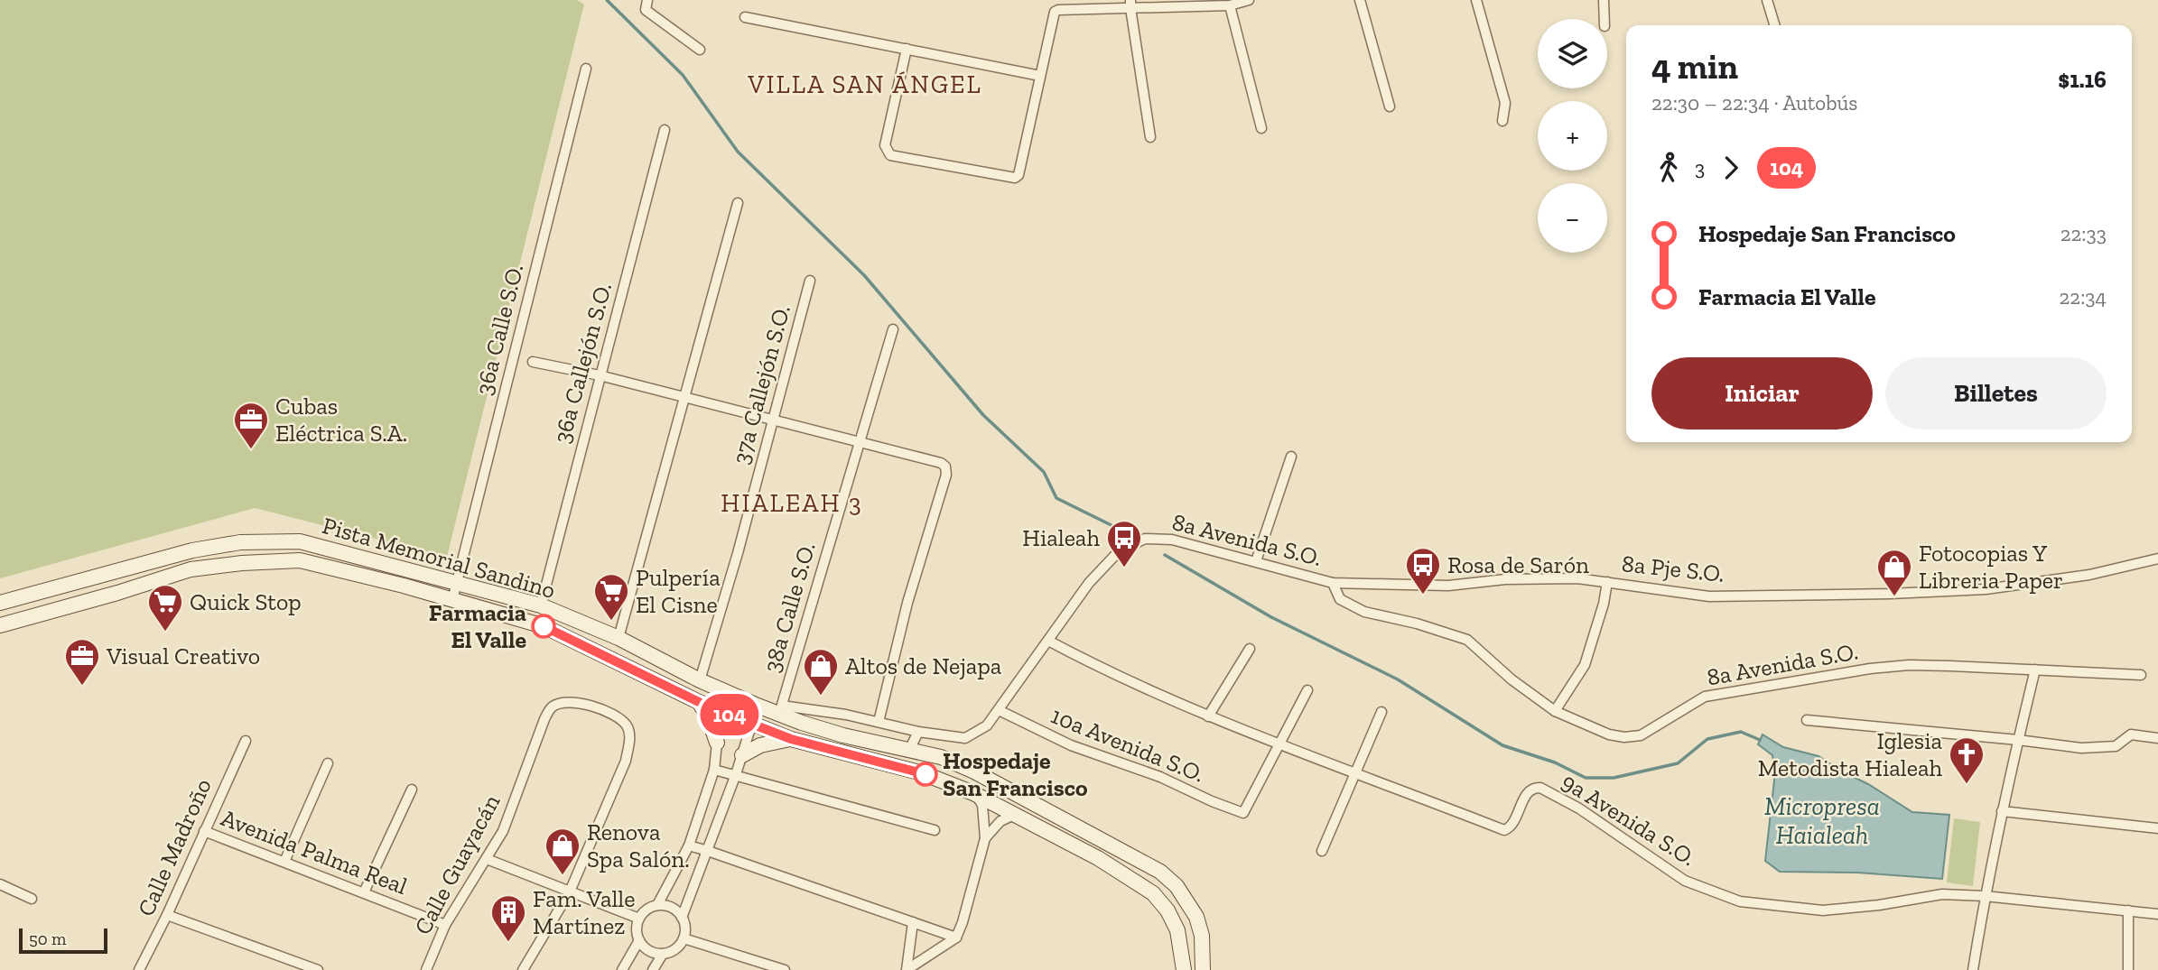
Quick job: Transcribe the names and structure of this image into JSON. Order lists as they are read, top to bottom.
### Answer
{
  "streets": {
    "main road": ["Pista Memorial Sandino"],
    "street": [
      "36a Calle S.O.",
      "36a Callejón S.O.",
      "37a Callejón S.O.",
      "8a Avenida S.O.",
      "8a Pje S.O.",
      "38a Calle S.O.",
      "10a Avenida S.O.",
      "9a Avenida S.O.",
      "Calle Madroño",
      "Avenida Palma Real",
      "Calle Guayacán"
    ]
  },
  "crossings": [
    ["36a Calle S.O.", "Pista Memorial Sandino"],
    ["36a Callejón S.O.", "Pista Memorial Sandino"],
    ["37a Callejón S.O.", "Pista Memorial Sandino"],
    ["8a Avenida S.O.", "8a Pje S.O."],
    ["Pista Memorial Sandino", "38a Calle S.O."],
    ["Calle Madroño", "Avenida Palma Real"],
    ["Avenida Palma Real", "Calle Guayacán"]
  ],
  "districts": ["VILLA SAN ÁNGEL", "HIALEAH 3"],
  "water": ["Micropresa Haialeah"],
  "places": {
    "office": ["Cubas Eléctrica S.A.", "Visual Creativo"],
    "bus stop": ["Hialeah", "Rosa de Sarón"],
    "shop": ["Fotocopias Y Libreria Paper", "Altos de Nejapa", "Renova Spa Salón."],
    "supermarket": ["Pulpería El Cisne", "Quick Stop"],
    "other": ["Farmacia El Valle", "Hospedaje San Francisco"],
    "church": ["Iglesia Metodista Hialeah"],
    "building": ["Fam. Valle Martínez"]
  },
  "lines": ["bus line 104"],
  "scale_bar": "50 m",
  "page": {
    "on_map": "104",
    "map_buttons": ["+", "−"],
    "heading": ["4 min", "22:30 – 22:34 · Autobús", "$1.16"],
    "legs": ["3", "104"],
    "list": [
      {
        "name": "Hospedaje San Francisco",
        "value": "22:33"
      },
      {
        "name": "Farmacia El Valle",
        "value": "22:34"
      }
    ],
    "buttons": ["Iniciar", "Billetes"],
    "scale": "50 m"
  }
}
